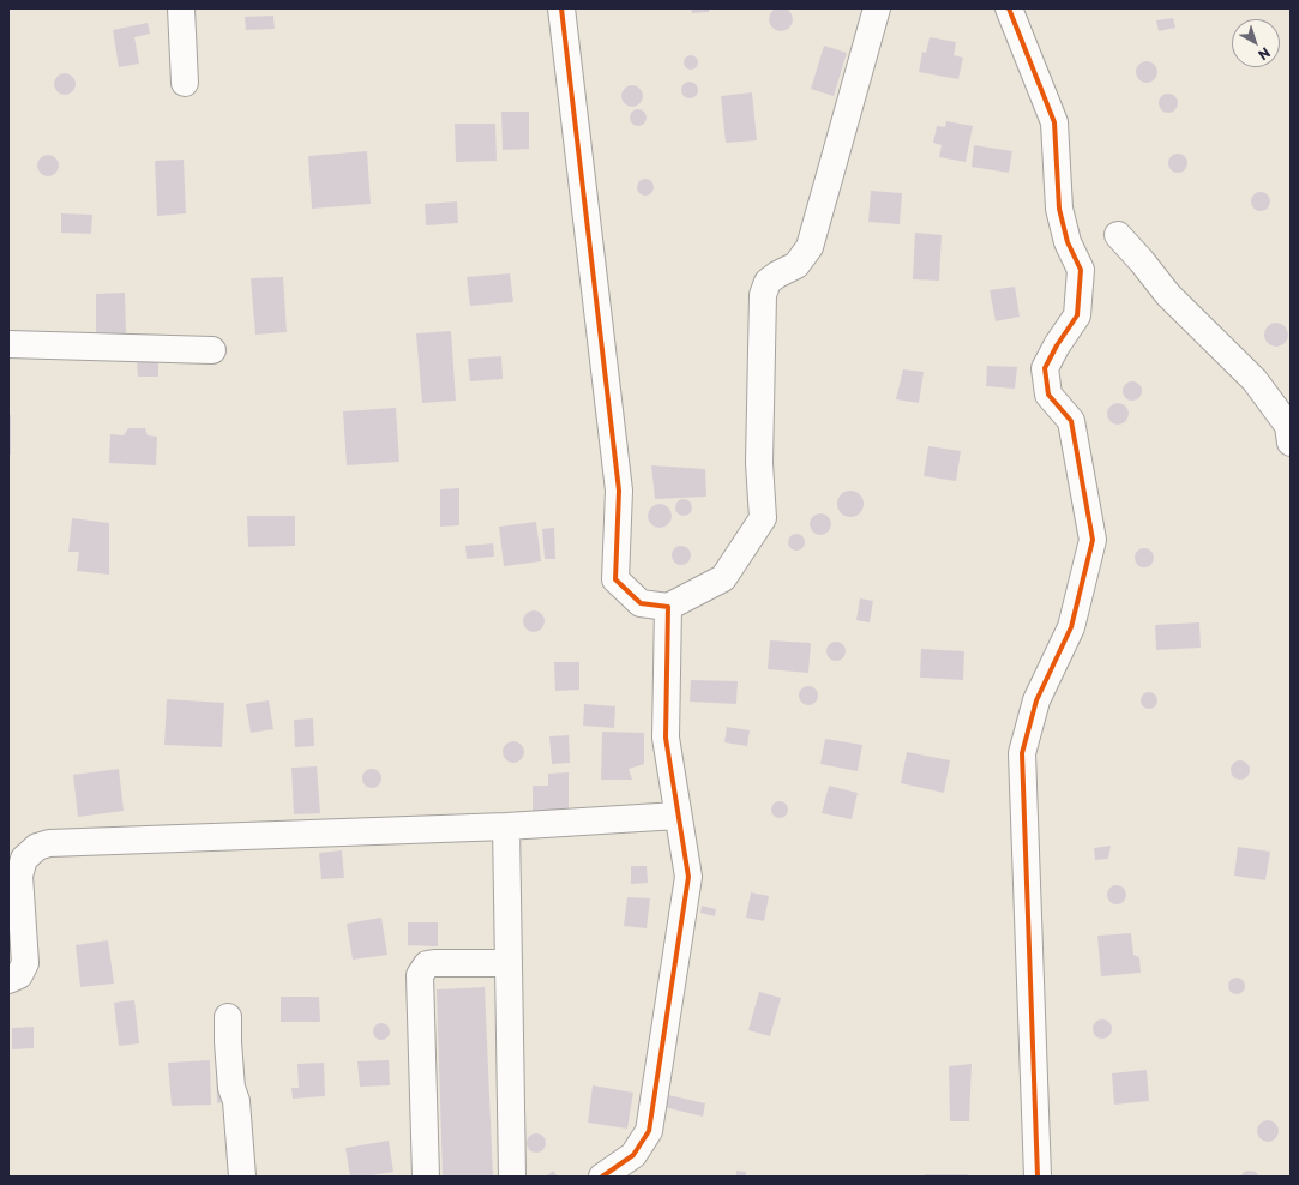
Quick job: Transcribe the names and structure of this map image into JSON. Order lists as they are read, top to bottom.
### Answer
{
  "north": "bottom right"
}
